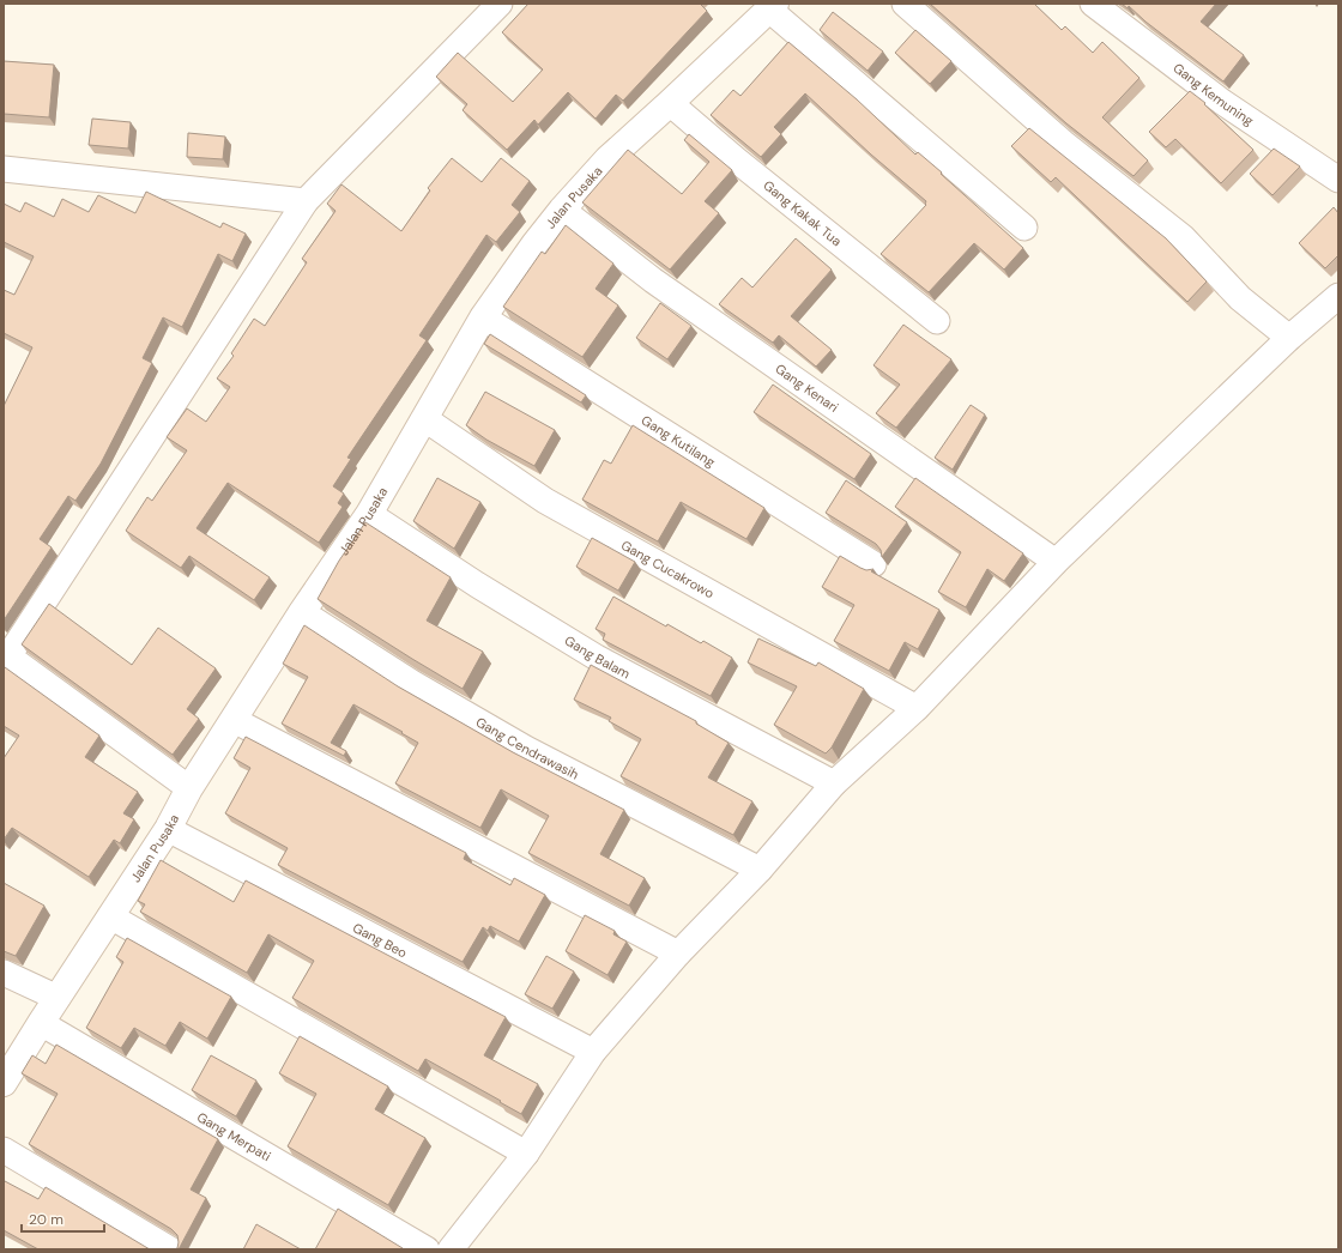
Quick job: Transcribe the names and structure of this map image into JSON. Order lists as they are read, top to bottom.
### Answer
{
  "streets": {
    "main road": ["Jalan Pusaka"],
    "street": [
      "Gang Kemuning",
      "Gang Kakak Tua",
      "Gang Kenari",
      "Gang Kutilang",
      "Gang Cucakrowo",
      "Gang Balam",
      "Gang Cendrawasih",
      "Gang Beo",
      "Gang Merpati"
    ]
  },
  "crossings": [
    ["Jalan Pusaka", "Gang Kakak Tua"],
    ["Jalan Pusaka", "Gang Kenari"],
    ["Jalan Pusaka", "Gang Kutilang"],
    ["Jalan Pusaka", "Gang Cucakrowo"],
    ["Jalan Pusaka", "Gang Balam"],
    ["Jalan Pusaka", "Gang Cendrawasih"],
    ["Jalan Pusaka", "Gang Beo"],
    ["Jalan Pusaka", "Gang Merpati"]
  ],
  "scale_bar": "20 m"
}
